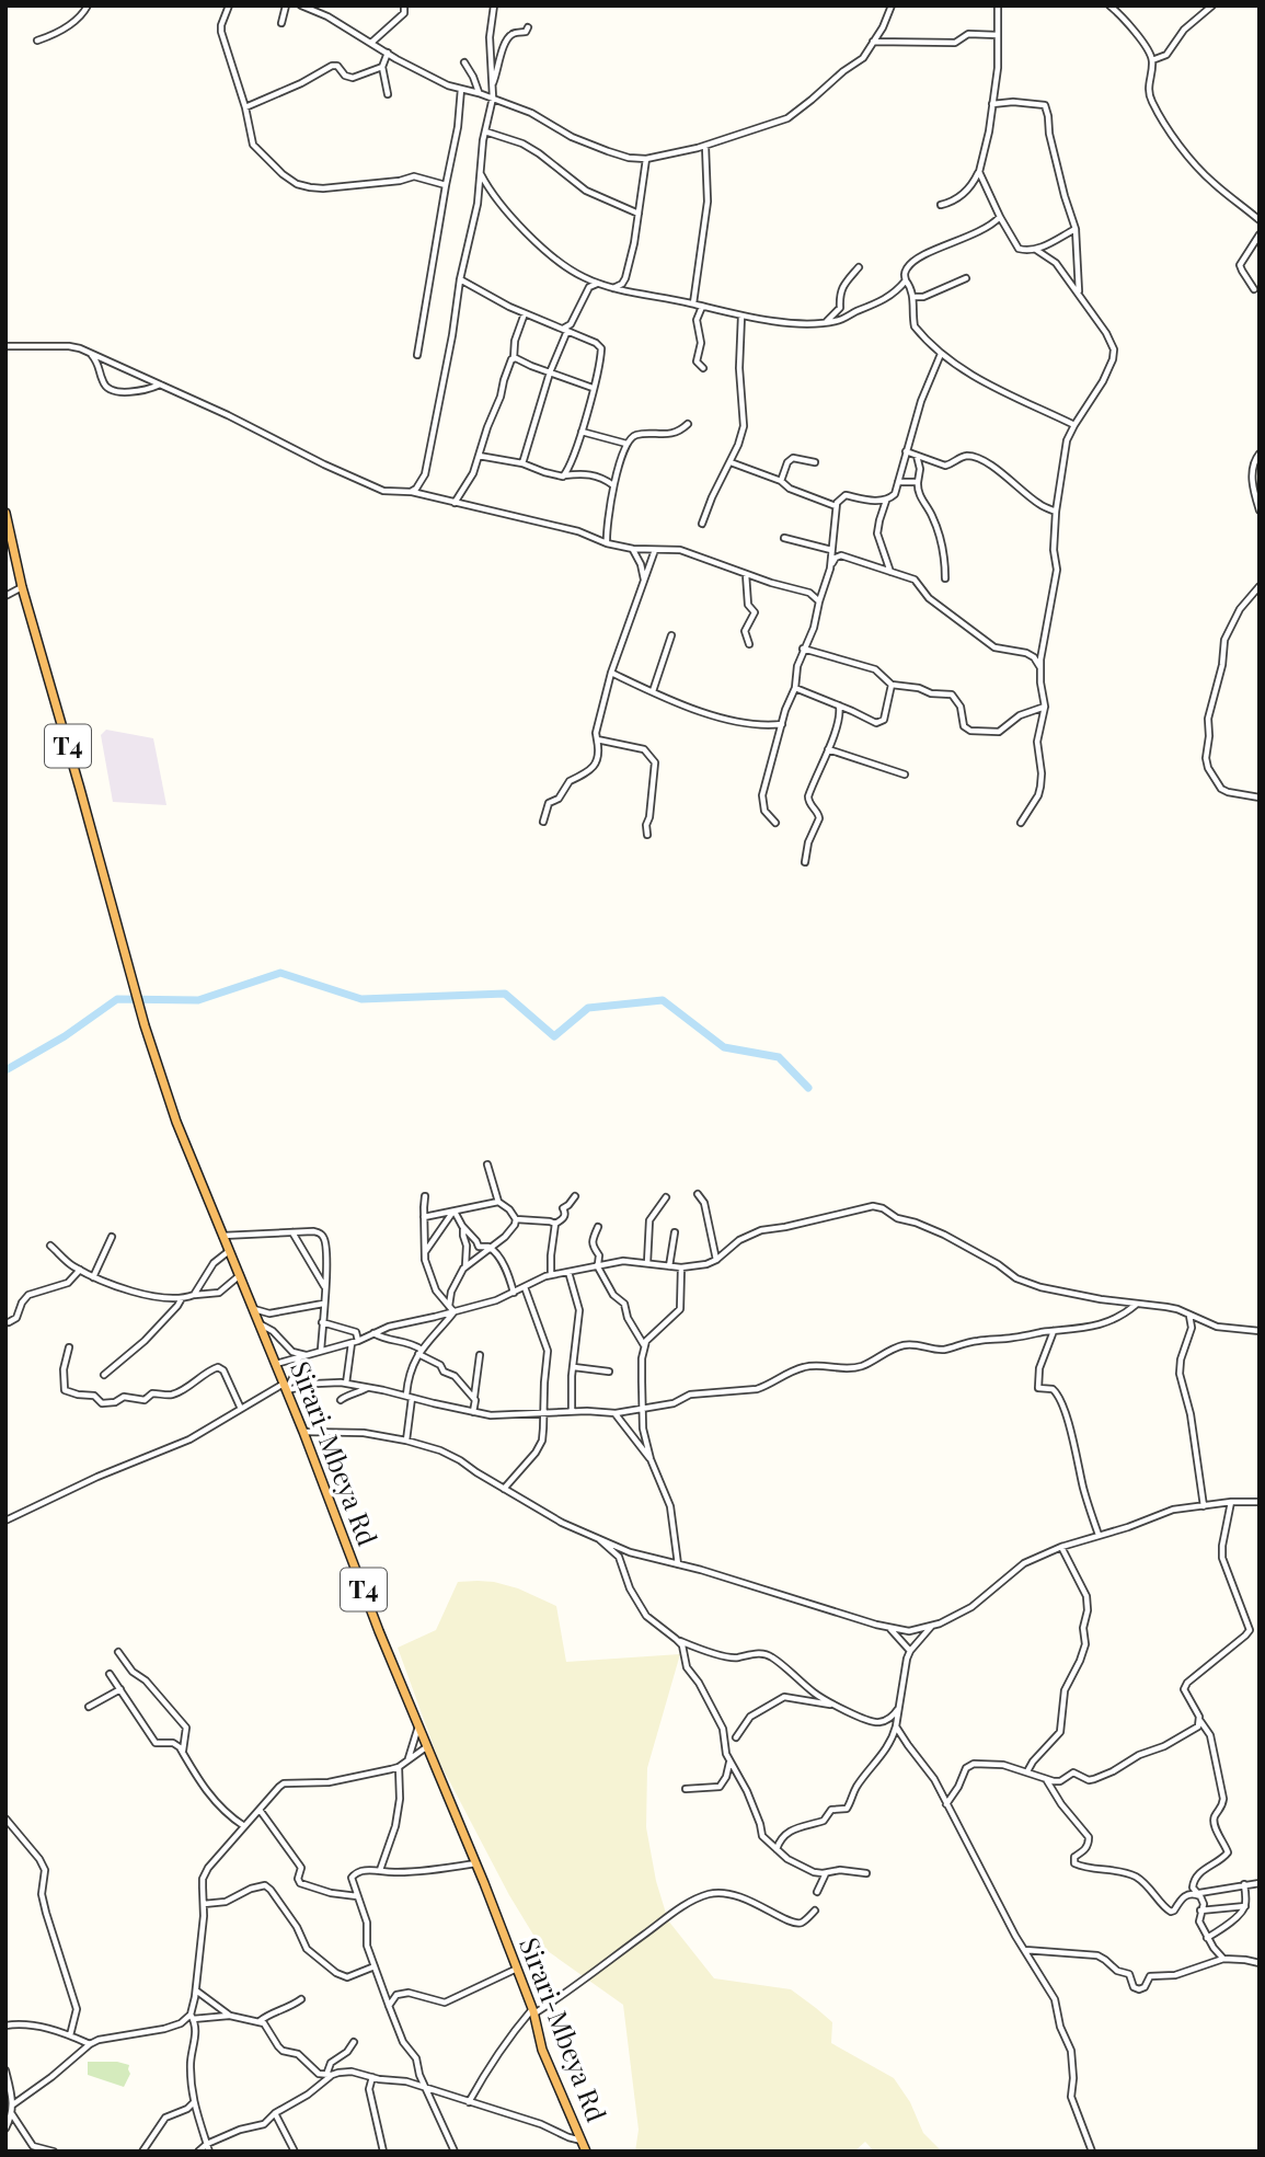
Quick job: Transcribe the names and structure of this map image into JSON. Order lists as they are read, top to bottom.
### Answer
{
  "streets": {
    "highway": ["T4", "Sirari-Mbeya Rd"]
  },
  "crossings": [
    ["T4", "Sirari-Mbeya Rd"]
  ]
}
